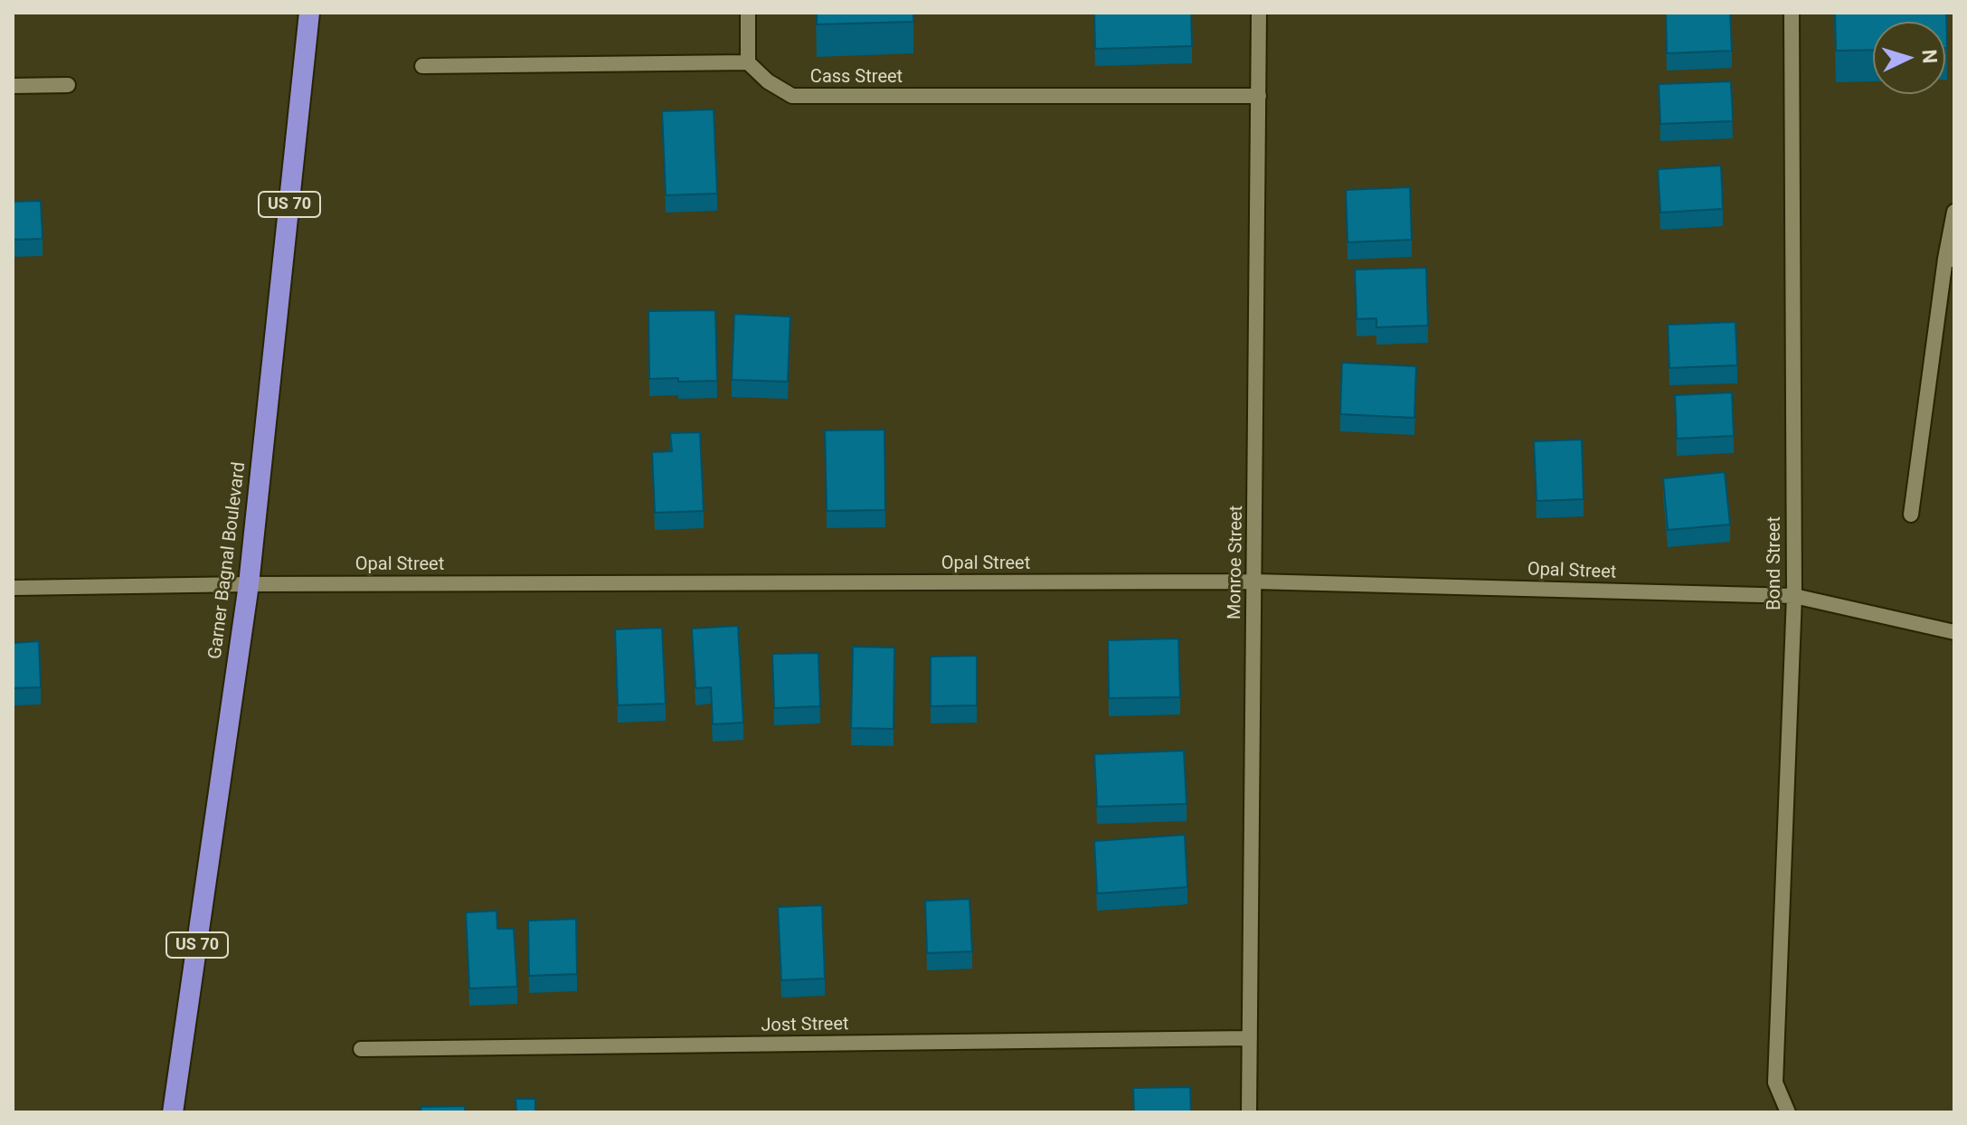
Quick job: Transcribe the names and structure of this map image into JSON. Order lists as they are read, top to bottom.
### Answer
{
  "streets": {
    "highway": ["US 70", "Garner Bagnal Boulevard"],
    "street": [
      "Cass Street",
      "Monroe Street",
      "Bond Street",
      "Opal Street",
      "Jost Street"
    ]
  },
  "crossings": [
    ["Cass Street", "Monroe Street"],
    ["Garner Bagnal Boulevard", "Opal Street"],
    ["Monroe Street", "Opal Street"],
    ["Monroe Street", "Jost Street"],
    ["Bond Street", "Opal Street"]
  ],
  "north": "right"
}
